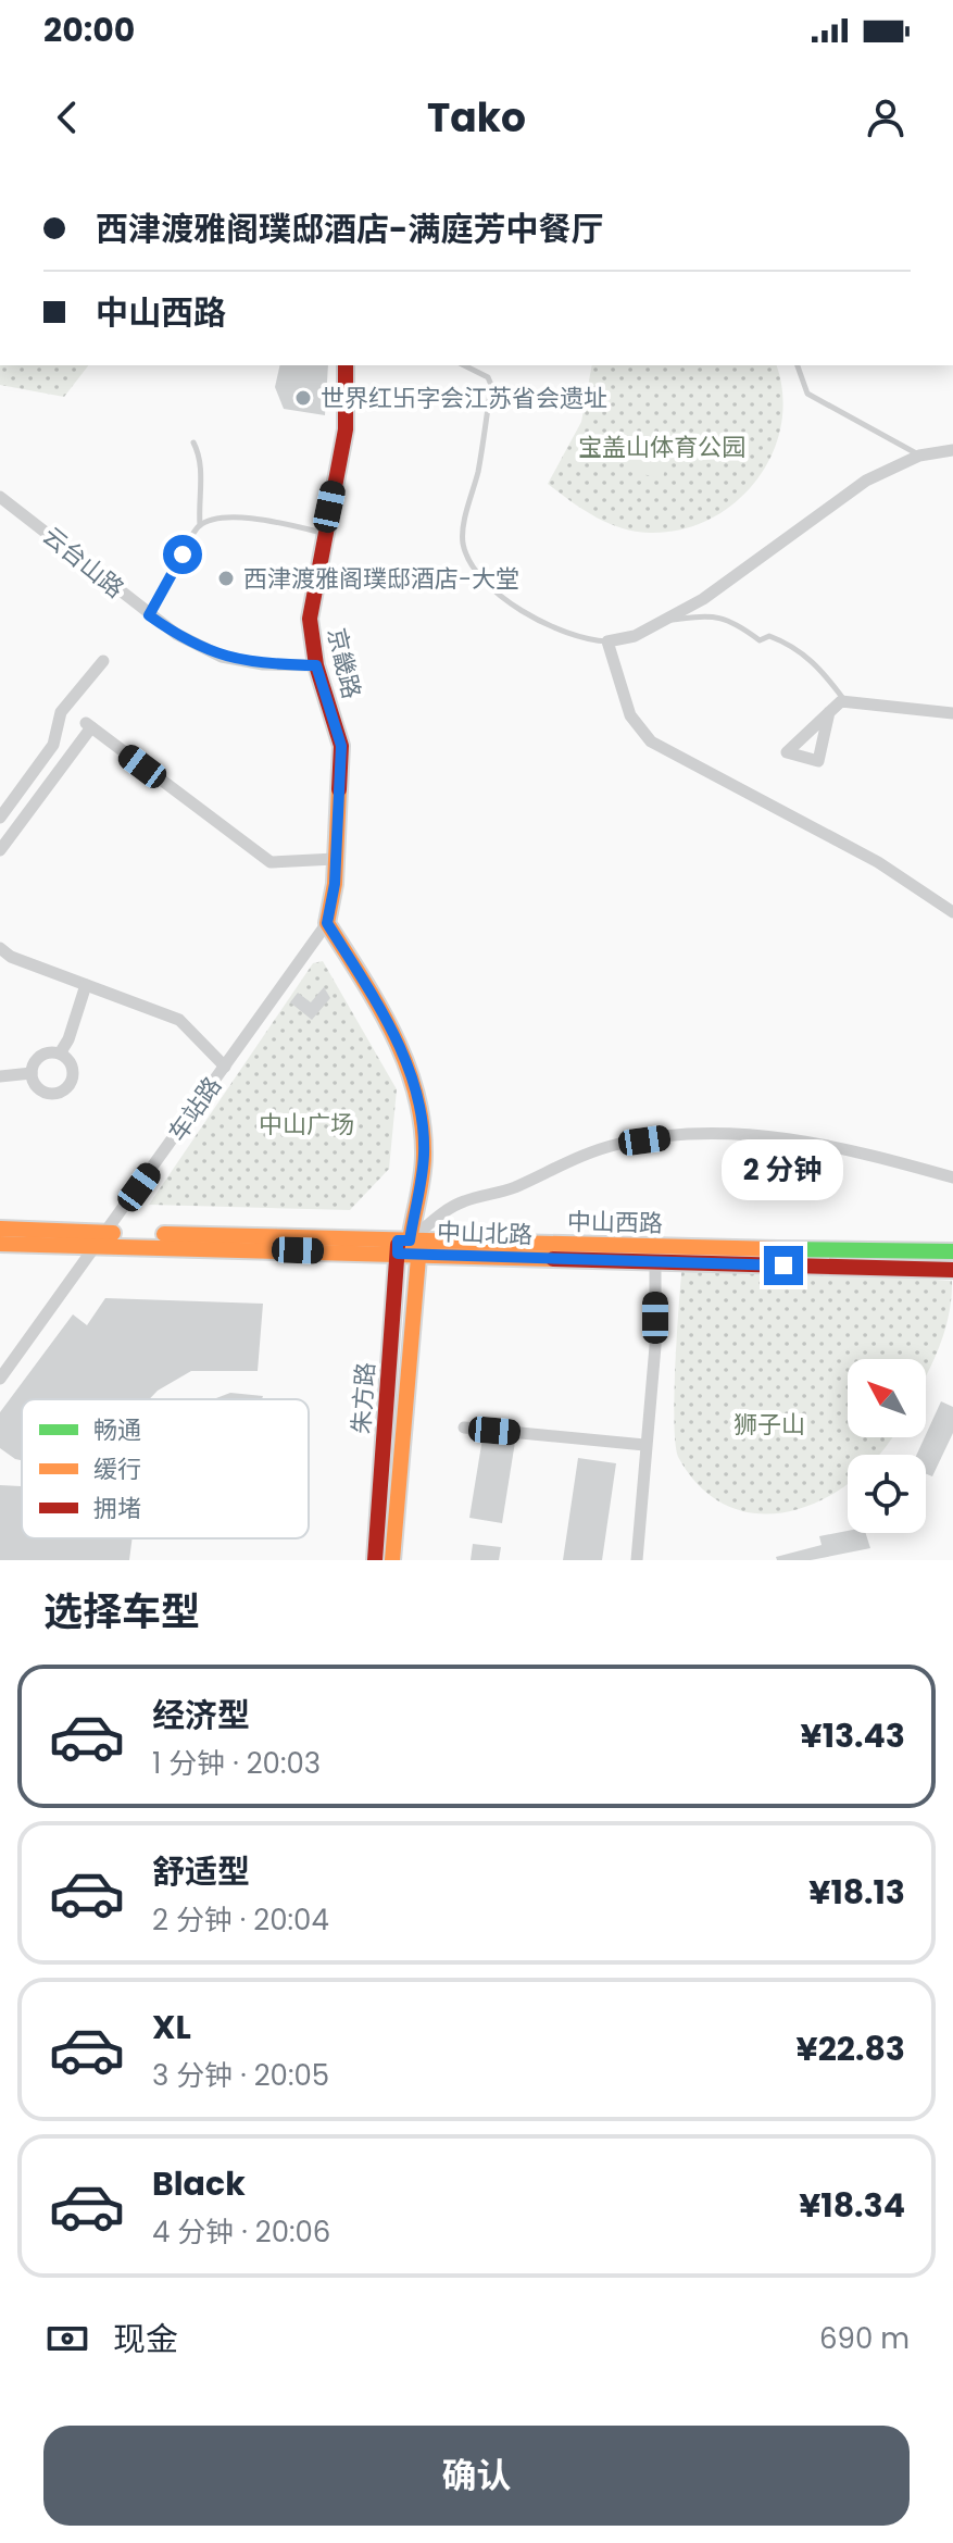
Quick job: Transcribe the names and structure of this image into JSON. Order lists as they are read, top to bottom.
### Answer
{
  "streets": {
    "main road": [
      "京畿路",
      "中山西路",
      "中山北路",
      "朱方路"
    ],
    "street": ["云台山路", "车站路"]
  },
  "crossings": [
    ["云台山路", "京畿路"],
    ["京畿路", "车站路"],
    ["京畿路", "朱方路"],
    ["车站路", "中山北路"],
    ["车站路", "朱方路"],
    ["中山西路", "中山北路"],
    ["中山西路", "朱方路"],
    ["中山北路", "朱方路"]
  ],
  "parks": ["宝盖山体育公园", "中山广场", "狮子山"],
  "places": ["世界红卐字会江苏省会遗址", "西津渡雅阁璞邸酒店-大堂"],
  "legend": ["畅通", "缓行", "拥堵"],
  "north": "top left",
  "page": {
    "status": "20:00",
    "header": "Tako",
    "banner": ["西津渡雅阁璞邸酒店-满庭芳中餐厅", "中山西路"],
    "bubble": "2 分钟",
    "heading": "选择车型",
    "list": [
      {
        "name": "经济型",
        "note": "1 分钟 · 20:03",
        "value": "¥13.43"
      },
      {
        "name": "舒适型",
        "note": "2 分钟 · 20:04",
        "value": "¥18.13"
      },
      {
        "name": "XL",
        "note": "3 分钟 · 20:05",
        "value": "¥22.83"
      },
      {
        "name": "Black",
        "note": "4 分钟 · 20:06",
        "value": "¥18.34"
      }
    ],
    "pay": ["现金", "690 m"],
    "buttons": "确认"
  }
}
